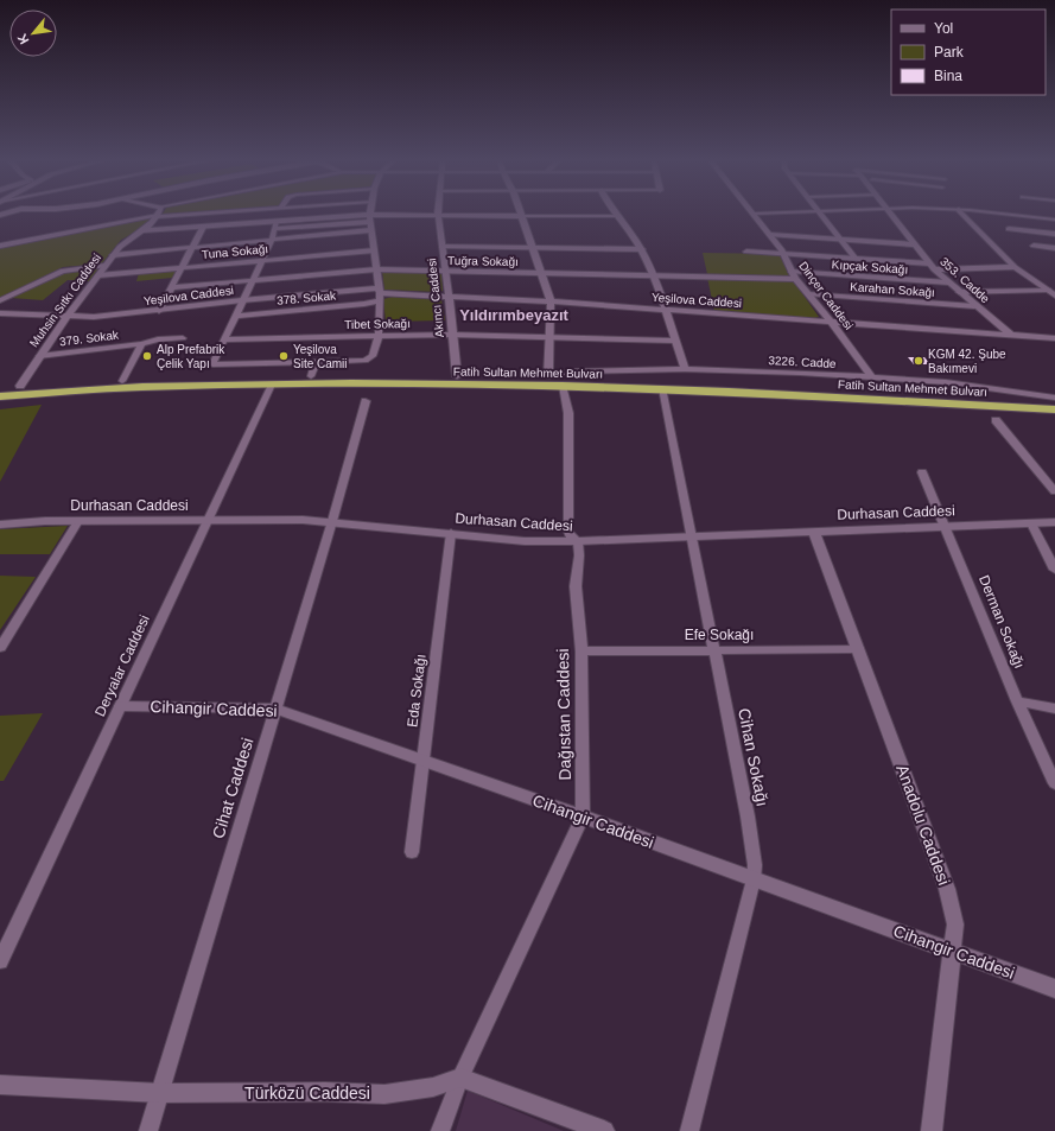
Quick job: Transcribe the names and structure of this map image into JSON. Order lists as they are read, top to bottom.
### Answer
{
  "streets": {
    "highway": ["Fatih Sultan Mehmet Bulvarı"],
    "street": [
      "Tuna Sokağı",
      "Tuğra Sokağı",
      "Kıpçak Sokağı",
      "353. Cadde",
      "Karahan Sokağı",
      "Yeşilova Caddesi",
      "Dinçer Caddesi",
      "378. Sokak",
      "Akıncı Caddesi",
      "Muhsin Sıtkı Caddesi",
      "Tibet Sokağı",
      "379. Sokak",
      "3226. Cadde",
      "Durhasan Caddesi",
      "Derman Sokağı",
      "Efe Sokağı",
      "Deryalar Caddesi",
      "Eda Sokağı",
      "Cihangir Caddesi",
      "Dağıstan Caddesi",
      "Cihan Sokağı",
      "Cihat Caddesi",
      "Anadolu Caddesi",
      "Türközü Caddesi"
    ]
  },
  "crossings": [
    ["Tuna Sokağı", "Muhsin Sıtkı Caddesi"],
    ["Tuğra Sokağı", "Kıpçak Sokağı"],
    ["Tuğra Sokağı", "Dinçer Caddesi"],
    ["Tuğra Sokağı", "Akıncı Caddesi"],
    ["Kıpçak Sokağı", "353. Cadde"],
    ["Kıpçak Sokağı", "Dinçer Caddesi"],
    ["353. Cadde", "Karahan Sokağı"],
    ["353. Cadde", "Yeşilova Caddesi"],
    ["Karahan Sokağı", "Dinçer Caddesi"],
    ["Yeşilova Caddesi", "Dinçer Caddesi"],
    ["Yeşilova Caddesi", "378. Sokak"],
    ["Yeşilova Caddesi", "Akıncı Caddesi"],
    ["Yeşilova Caddesi", "Muhsin Sıtkı Caddesi"],
    ["Dinçer Caddesi", "3226. Cadde"],
    ["Akıncı Caddesi", "Tibet Sokağı"],
    ["Akıncı Caddesi", "Fatih Sultan Mehmet Bulvarı"],
    ["Muhsin Sıtkı Caddesi", "379. Sokak"],
    ["Muhsin Sıtkı Caddesi", "Fatih Sultan Mehmet Bulvarı"],
    ["3226. Cadde", "Fatih Sultan Mehmet Bulvarı"],
    ["Fatih Sultan Mehmet Bulvarı", "Deryalar Caddesi"],
    ["Fatih Sultan Mehmet Bulvarı", "Dağıstan Caddesi"],
    ["Fatih Sultan Mehmet Bulvarı", "Cihan Sokağı"],
    ["Durhasan Caddesi", "Derman Sokağı"],
    ["Durhasan Caddesi", "Deryalar Caddesi"],
    ["Durhasan Caddesi", "Eda Sokağı"],
    ["Durhasan Caddesi", "Dağıstan Caddesi"],
    ["Durhasan Caddesi", "Cihan Sokağı"],
    ["Durhasan Caddesi", "Cihat Caddesi"],
    ["Durhasan Caddesi", "Anadolu Caddesi"],
    ["Efe Sokağı", "Dağıstan Caddesi"],
    ["Efe Sokağı", "Cihan Sokağı"],
    ["Efe Sokağı", "Anadolu Caddesi"],
    ["Deryalar Caddesi", "Cihangir Caddesi"],
    ["Eda Sokağı", "Cihangir Caddesi"],
    ["Cihangir Caddesi", "Dağıstan Caddesi"],
    ["Cihangir Caddesi", "Cihan Sokağı"],
    ["Cihangir Caddesi", "Cihat Caddesi"],
    ["Cihangir Caddesi", "Anadolu Caddesi"],
    ["Dağıstan Caddesi", "Türközü Caddesi"],
    ["Cihat Caddesi", "Türközü Caddesi"]
  ],
  "districts": ["Yıldırımbeyazıt"],
  "places": ["Alp Prefabrik Çelik Yapı", "Yeşilova Site Camii", "KGM 42. Şube Bakımevi"],
  "legend": ["Yol", "Park", "Bina"],
  "north": "bottom left"
}
